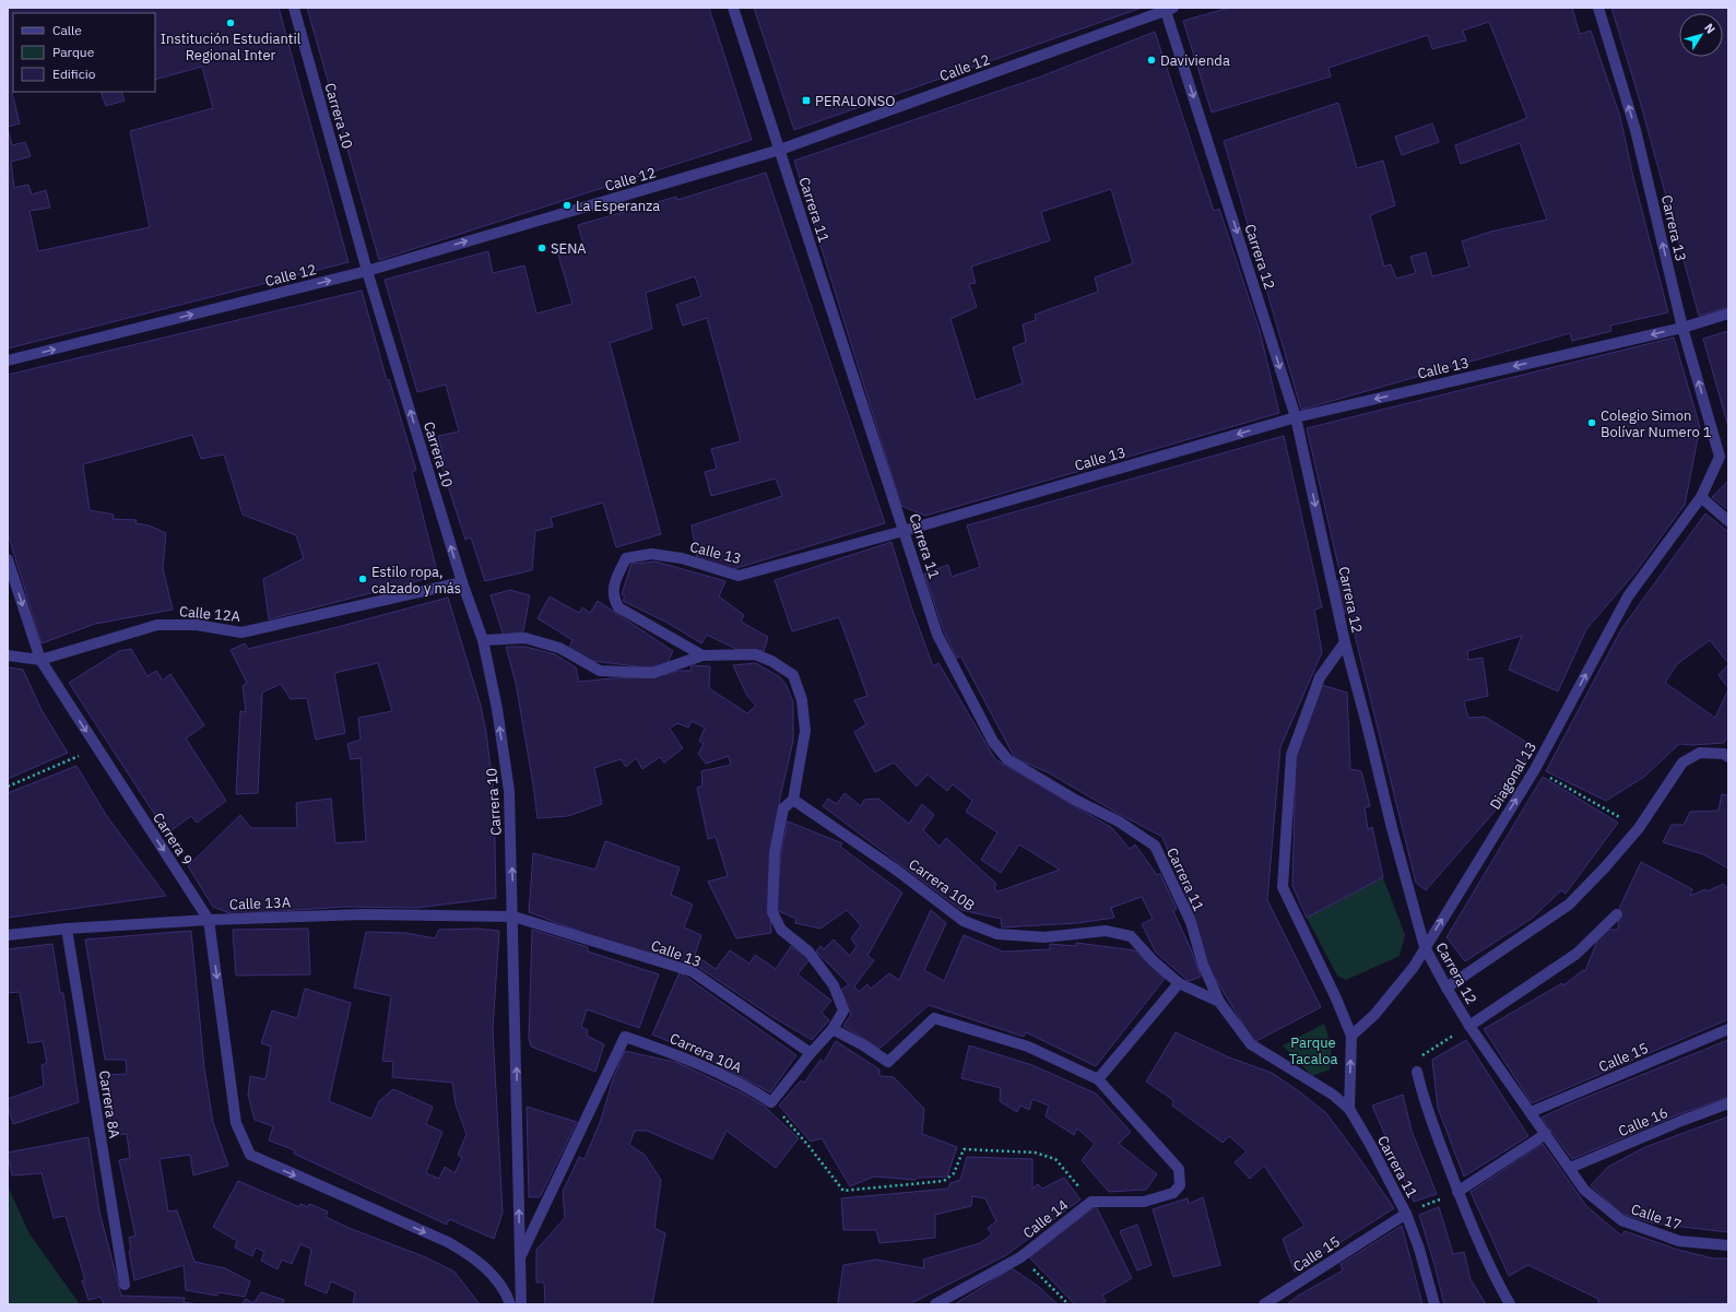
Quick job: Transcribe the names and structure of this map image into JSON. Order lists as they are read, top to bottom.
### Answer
{
  "streets": {
    "street": [
      "Calle 12",
      "Carrera 10",
      "Carrera 11",
      "Carrera 13",
      "Carrera 12",
      "Calle 13",
      "Calle 12A",
      "Diagonal 13",
      "Carrera 9",
      "Carrera 10B",
      "Calle 13A",
      "Carrera 10A",
      "Calle 15",
      "Carrera 8A",
      "Calle 16",
      "Calle 17",
      "Calle 14"
    ]
  },
  "crossings": [
    ["Calle 12", "Carrera 10"],
    ["Calle 12", "Carrera 11"],
    ["Calle 12", "Carrera 12"],
    ["Carrera 10", "Calle 13"],
    ["Carrera 10", "Calle 12A"],
    ["Carrera 10", "Calle 13A"],
    ["Carrera 10", "Carrera 10A"],
    ["Carrera 11", "Calle 13"],
    ["Carrera 11", "Carrera 10B"],
    ["Carrera 11", "Calle 15"],
    ["Carrera 13", "Calle 13"],
    ["Carrera 13", "Diagonal 13"],
    ["Carrera 12", "Calle 13"],
    ["Carrera 12", "Diagonal 13"],
    ["Carrera 12", "Calle 15"],
    ["Carrera 12", "Calle 16"],
    ["Carrera 12", "Calle 17"],
    ["Calle 13", "Calle 13A"],
    ["Calle 12A", "Carrera 9"],
    ["Carrera 9", "Calle 13A"],
    ["Calle 13A", "Carrera 8A"],
    ["Calle 16", "Calle 17"]
  ],
  "one_way": [
    "Calle 12",
    "Carrera 10",
    "Carrera 13",
    "Carrera 12",
    "Calle 13",
    "Diagonal 13",
    "Carrera 9"
  ],
  "parks": ["Parque Tacaloa"],
  "places": {
    "other": [
      "Institución Estudiantil Regional Inter",
      "Davivienda",
      "La Esperanza",
      "SENA",
      "Colegio Simon Bolívar Numero 1",
      "Estilo ropa, calzado y más"
    ],
    "transit": ["PERALONSO"]
  },
  "legend": ["Calle", "Parque", "Edificio"],
  "north": "top right"
}
